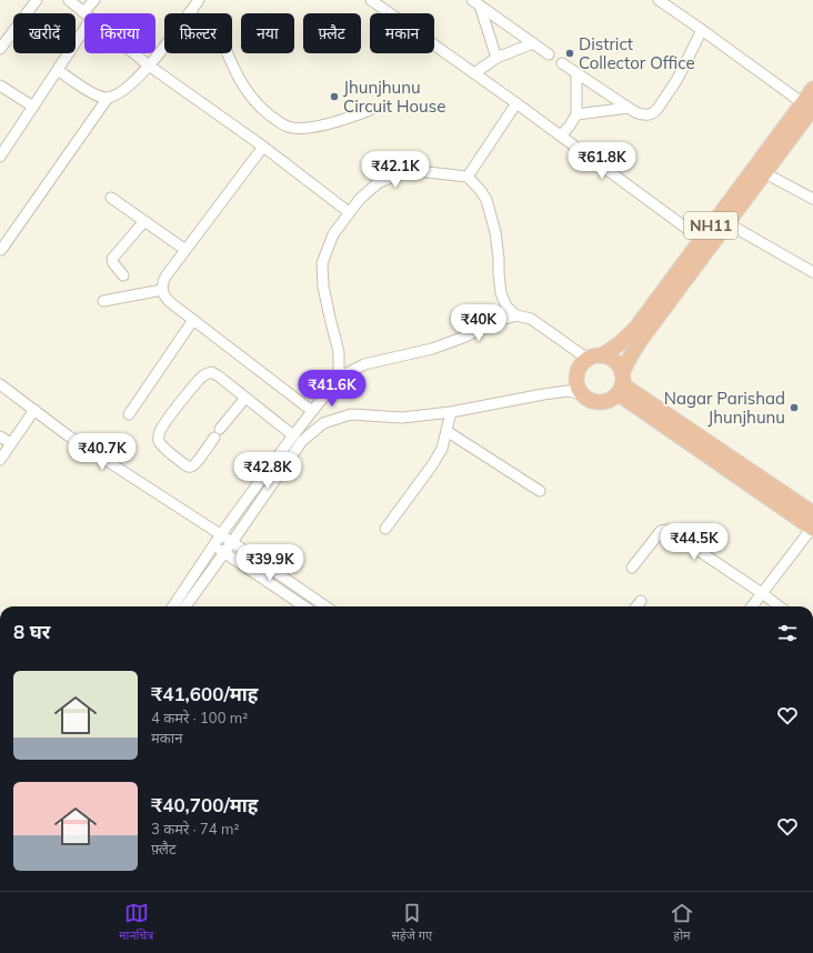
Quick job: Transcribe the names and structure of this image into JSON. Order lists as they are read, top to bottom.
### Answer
{
  "streets": {
    "highway": ["NH11"]
  },
  "places": ["District Collector Office", "Jhunjhunu Circuit House", "Nagar Parishad Jhunjhunu"],
  "page": {
    "chip": [
      "खरीदें",
      "किराया",
      "फ़िल्टर",
      "नया",
      "फ़्लैट",
      "मकान"
    ],
    "price": [
      "₹61.8K",
      "₹42.1K",
      "₹40K",
      "₹41.6K",
      "₹40.7K",
      "₹42.8K",
      "₹44.5K",
      "₹39.9K"
    ],
    "heading": "8 घर",
    "list": [
      {
        "name": "₹41,600/माह",
        "note": "4 कमरे · 100 m² · मकान"
      },
      {
        "name": "₹40,700/माह",
        "note": "3 कमरे · 74 m² · फ़्लैट"
      }
    ],
    "tabs": ["मानचित्र", "सहेजे गए", "होम"]
  }
}
